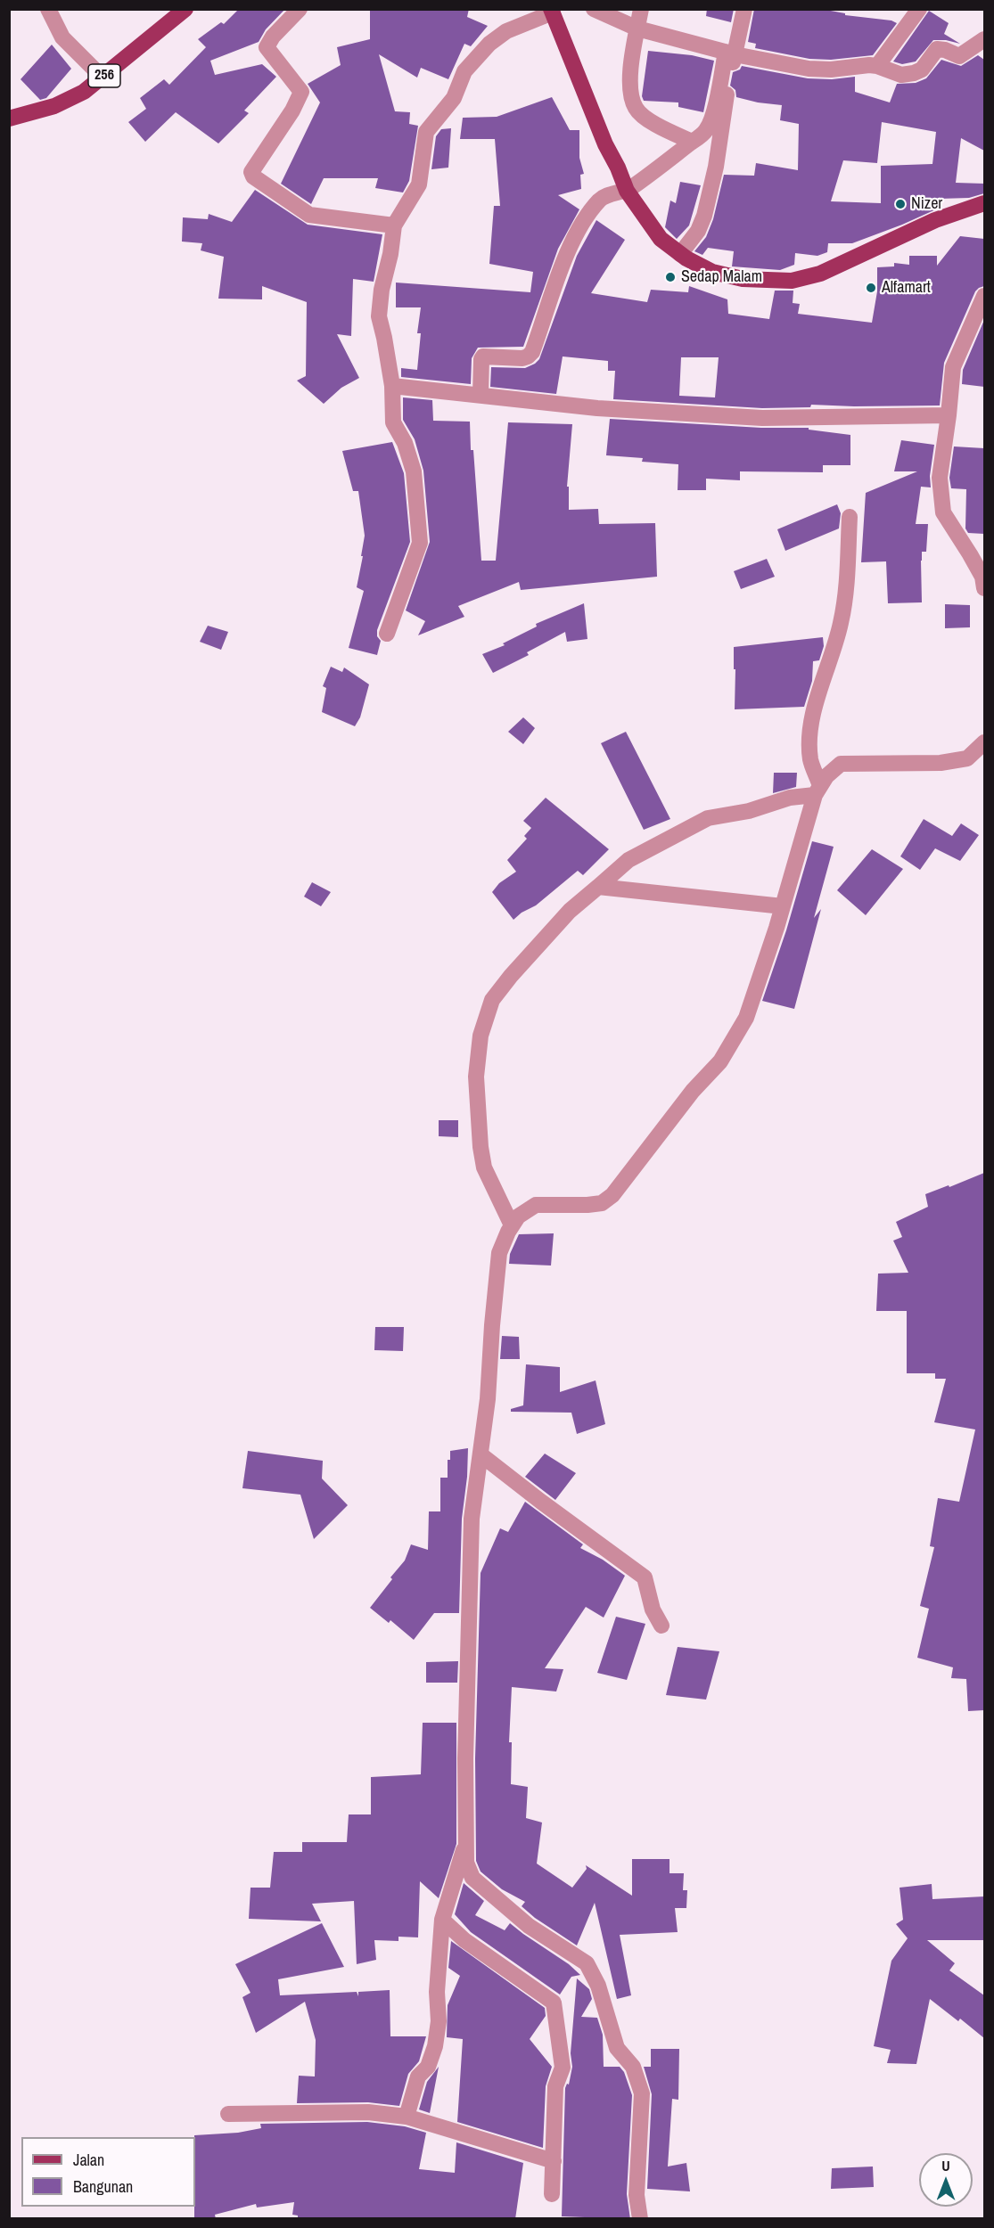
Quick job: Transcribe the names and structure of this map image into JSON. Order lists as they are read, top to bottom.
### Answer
{
  "streets": {
    "main road": ["256"]
  },
  "places": ["Nizer", "Sedap Malam", "Alfamart"],
  "legend": ["Jalan", "Bangunan"],
  "north": "top"
}
